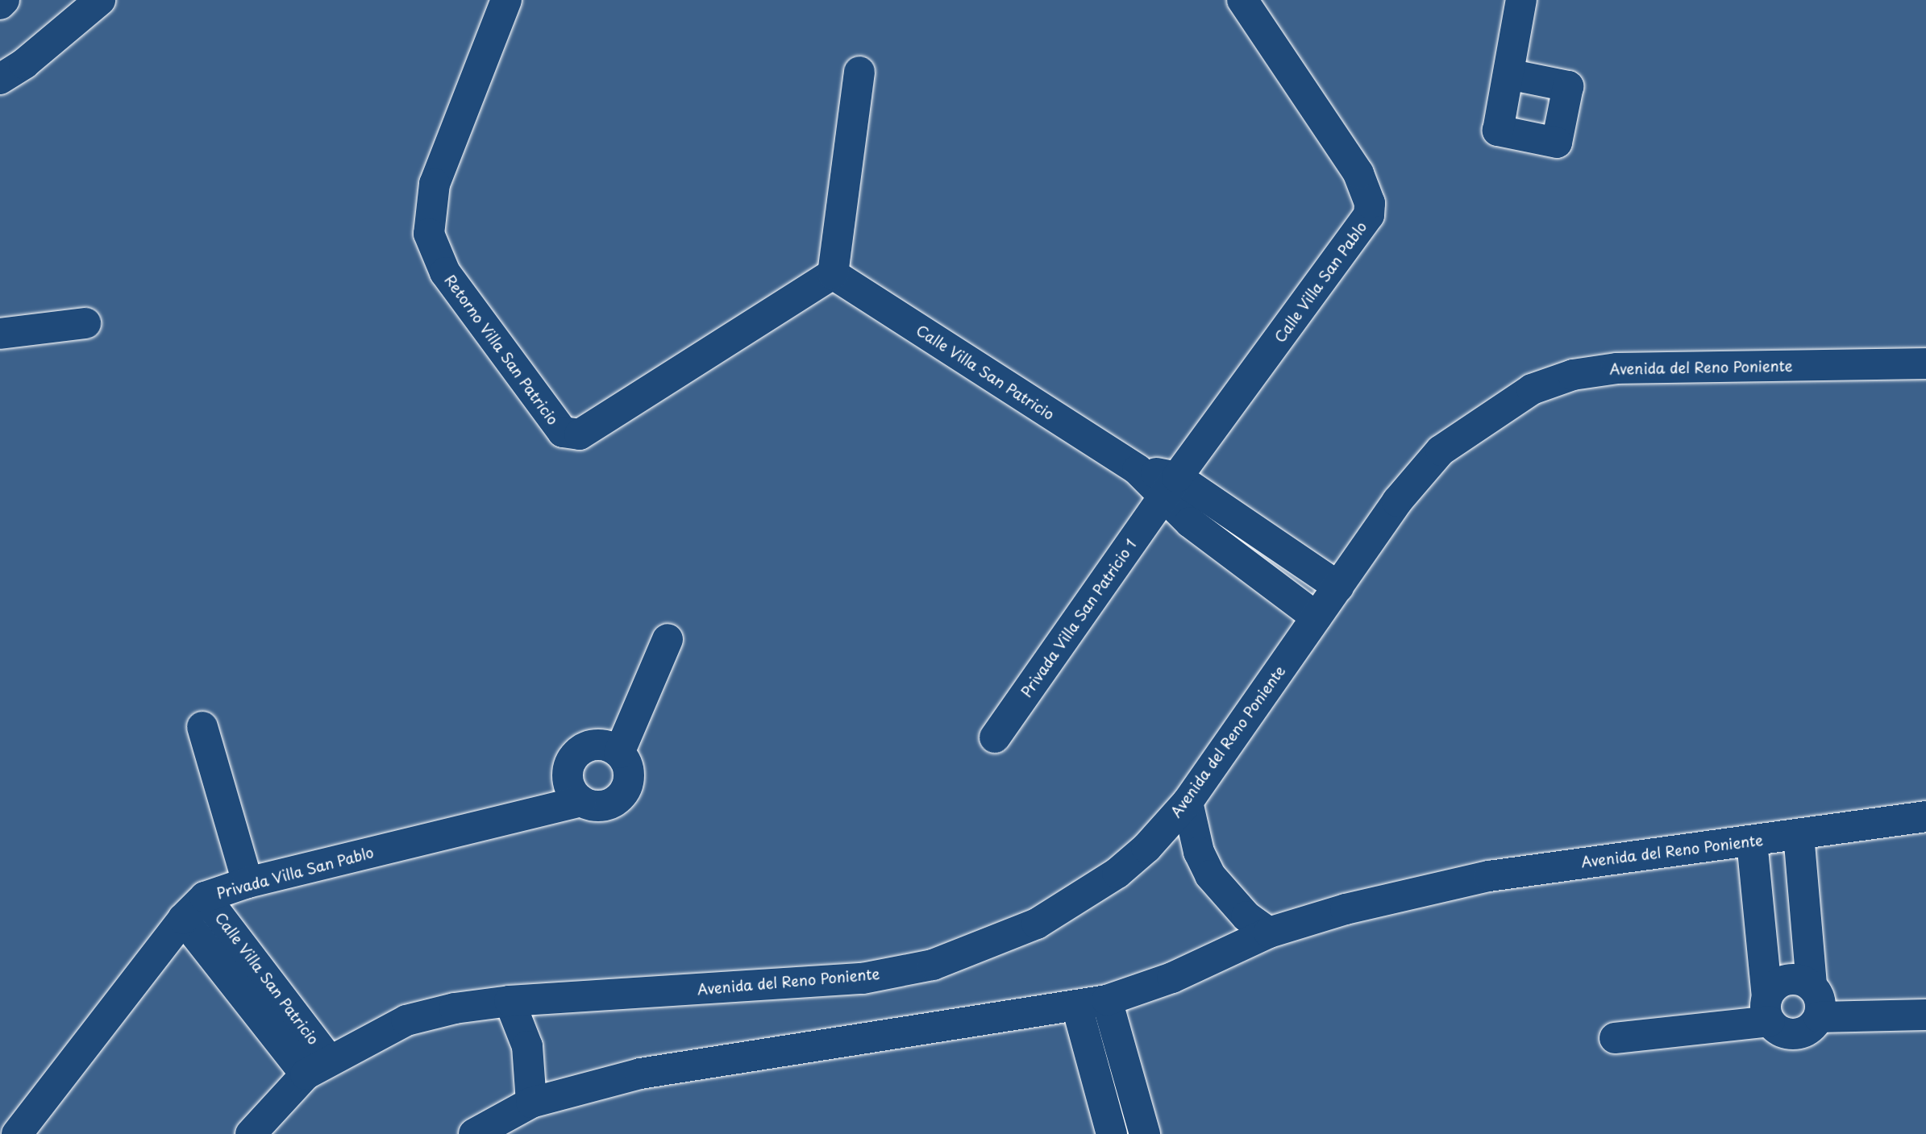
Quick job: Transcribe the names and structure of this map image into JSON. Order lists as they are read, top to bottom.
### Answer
{
  "streets": {
    "street": [
      "Calle Villa San Pablo",
      "Retorno Villa San Patricio",
      "Avenida del Reno Poniente",
      "Calle Villa San Patricio",
      "Privada Villa San Patricio 1",
      "Privada Villa San Pablo"
    ]
  },
  "crossings": [
    ["Calle Villa San Pablo", "Calle Villa San Patricio"],
    ["Calle Villa San Pablo", "Privada Villa San Patricio 1"],
    ["Retorno Villa San Patricio", "Calle Villa San Patricio"],
    ["Avenida del Reno Poniente", "Calle Villa San Patricio"],
    ["Calle Villa San Patricio", "Privada Villa San Patricio 1"],
    ["Calle Villa San Patricio", "Privada Villa San Pablo"]
  ]
}
